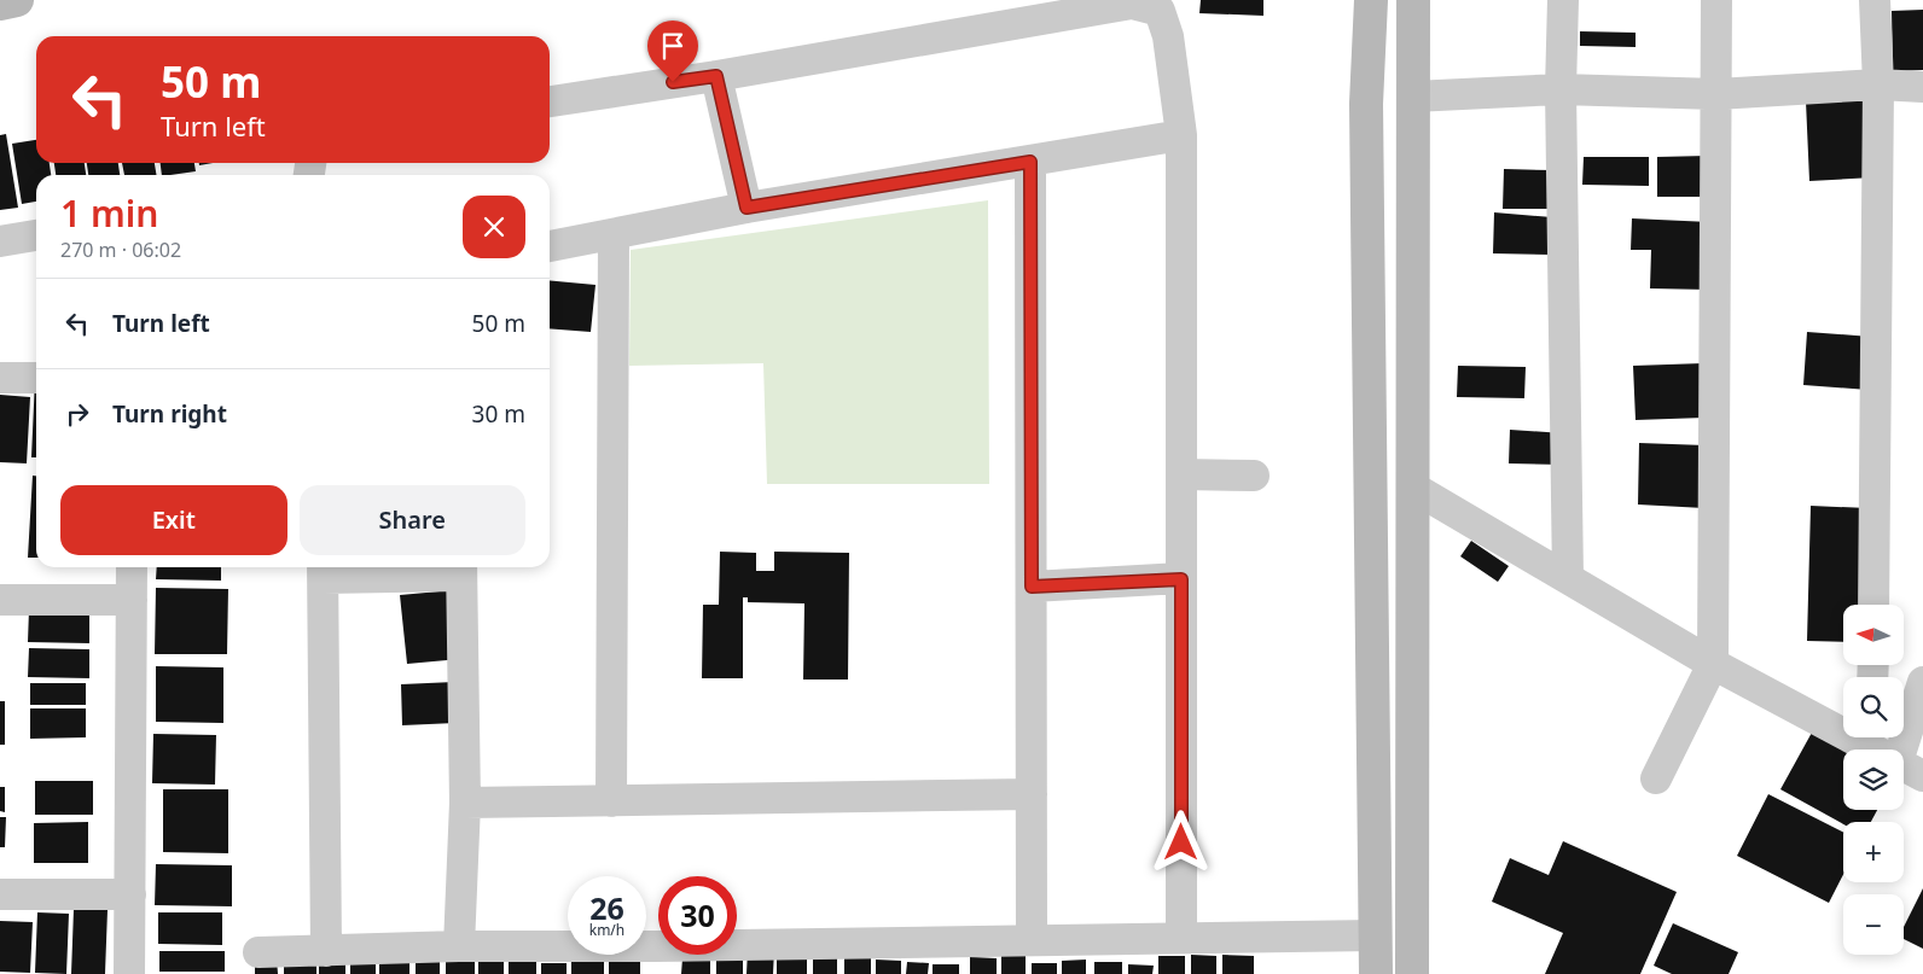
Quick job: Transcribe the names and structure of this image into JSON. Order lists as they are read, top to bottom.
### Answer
{
  "north": "left",
  "page": {
    "turn": ["50 m", "Turn left"],
    "heading": ["1 min", "270 m · 06:02"],
    "list": [
      {
        "name": "Turn left",
        "value": "50 m"
      },
      {
        "name": "Turn right",
        "value": "30 m"
      }
    ],
    "buttons": ["Exit", "Share"],
    "map_buttons": ["+", "−"],
    "speed": "26 km/h",
    "limit": "30"
  }
}
